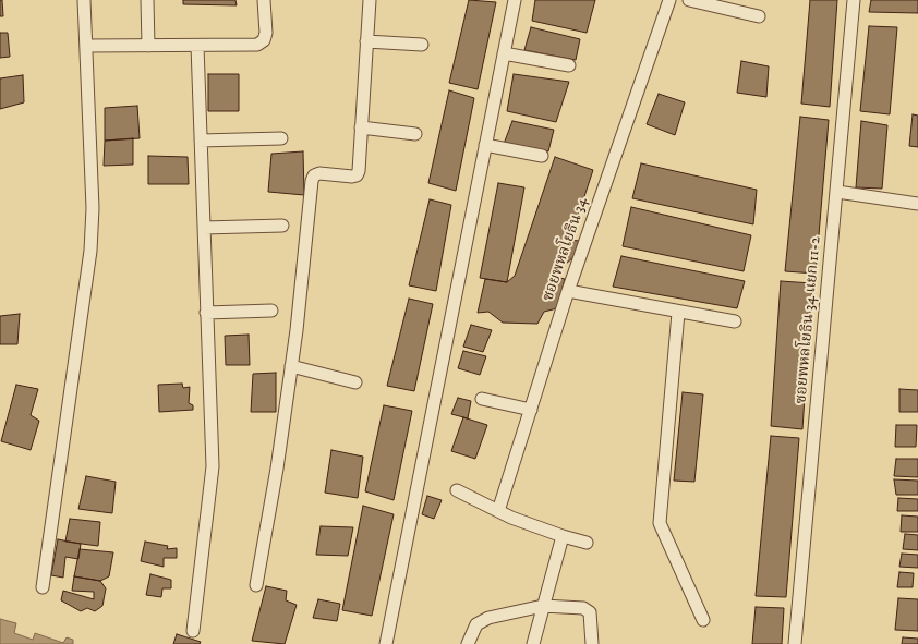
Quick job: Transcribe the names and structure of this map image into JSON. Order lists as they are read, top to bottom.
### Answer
{
  "streets": {
    "street": ["ซอยพหลโยธิน 34", "ซอยพหลโยธิน 34 แยก 11-2"]
  }
}
